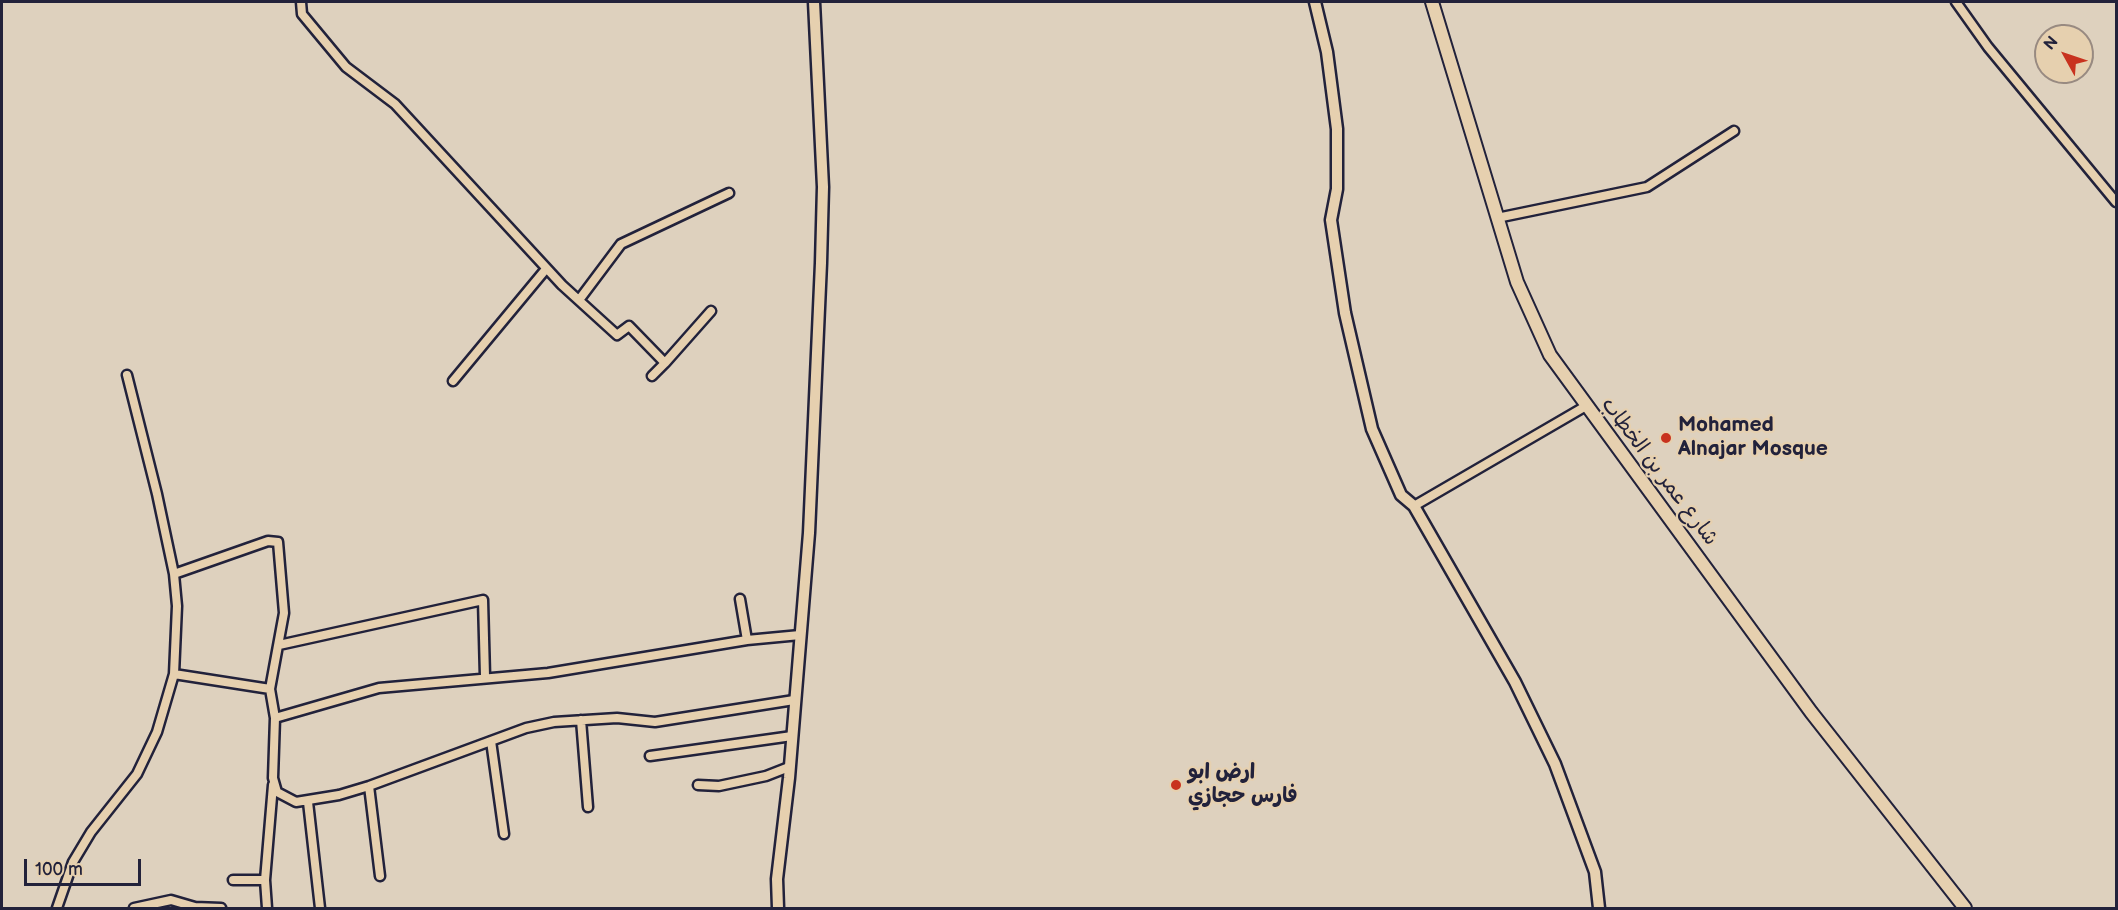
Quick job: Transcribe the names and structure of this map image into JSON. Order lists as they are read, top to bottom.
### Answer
{
  "streets": {
    "main road": ["شارع عمر بن الخطاب"]
  },
  "places": ["Mohamed Alnajar Mosque", "ارض ابو فارس حجازي"],
  "scale_bar": "100 m",
  "north": "top left"
}
